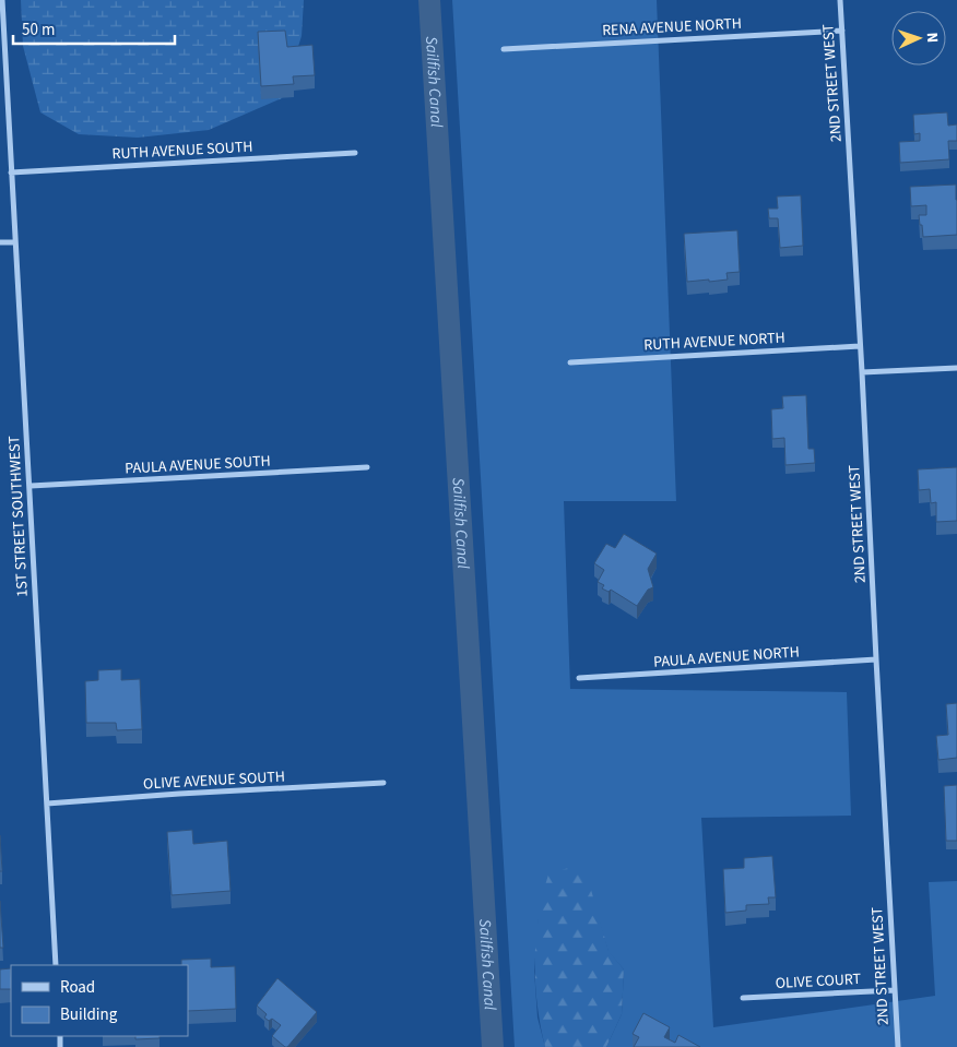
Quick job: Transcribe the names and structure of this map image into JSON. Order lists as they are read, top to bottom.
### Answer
{
  "streets": {
    "street": [
      "RENA AVENUE NORTH",
      "2ND STREET WEST",
      "RUTH AVENUE SOUTH",
      "RUTH AVENUE NORTH",
      "PAULA AVENUE SOUTH",
      "1ST STREET SOUTHWEST",
      "PAULA AVENUE NORTH",
      "OLIVE AVENUE SOUTH",
      "OLIVE COURT"
    ]
  },
  "crossings": [
    ["RENA AVENUE NORTH", "2ND STREET WEST"],
    ["2ND STREET WEST", "RUTH AVENUE NORTH"],
    ["2ND STREET WEST", "PAULA AVENUE NORTH"],
    ["2ND STREET WEST", "OLIVE COURT"],
    ["RUTH AVENUE SOUTH", "1ST STREET SOUTHWEST"],
    ["PAULA AVENUE SOUTH", "1ST STREET SOUTHWEST"],
    ["1ST STREET SOUTHWEST", "OLIVE AVENUE SOUTH"]
  ],
  "water": ["Sailfish Canal"],
  "legend": ["Road", "Building"],
  "scale_bar": "50 m",
  "north": "right"
}
